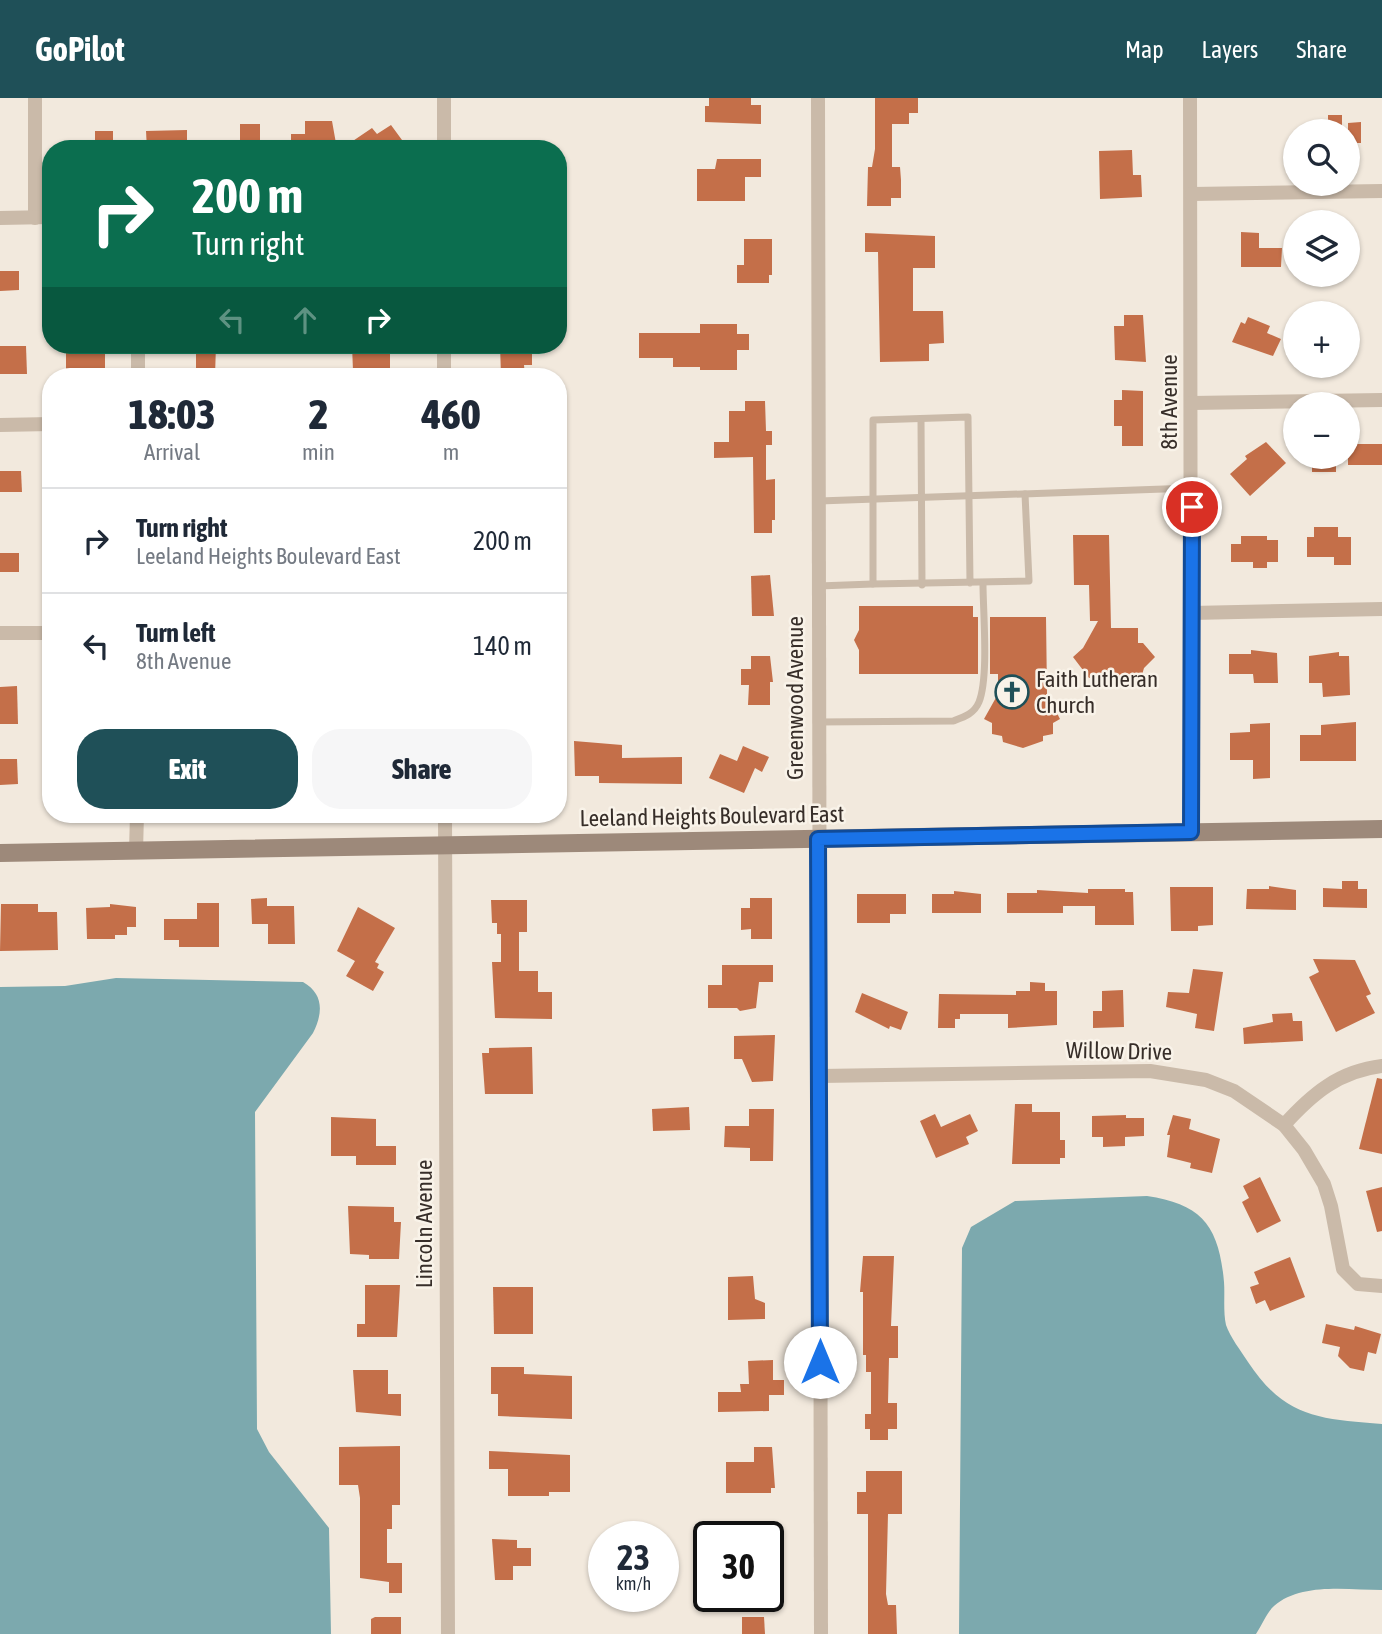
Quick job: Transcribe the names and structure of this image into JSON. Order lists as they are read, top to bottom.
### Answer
{
  "streets": {
    "main road": ["Leeland Heights Boulevard East"],
    "street": [
      "8th Avenue",
      "Greenwood Avenue",
      "Willow Drive",
      "Lincoln Avenue"
    ]
  },
  "crossings": [
    ["8th Avenue", "Leeland Heights Boulevard East"],
    ["Greenwood Avenue", "Leeland Heights Boulevard East"],
    ["Greenwood Avenue", "Willow Drive"],
    ["Leeland Heights Boulevard East", "Lincoln Avenue"]
  ],
  "places": {
    "church": ["Faith Lutheran Church"]
  },
  "page": {
    "header": "GoPilot",
    "nav": ["Map", "Layers", "Share"],
    "map_buttons": ["+", "−"],
    "turn": ["200 m", "Turn right"],
    "eta": [
      "18:03",
      "Arrival",
      "2",
      "min",
      "460",
      "m"
    ],
    "list": [
      {
        "name": "Turn right",
        "note": "Leeland Heights Boulevard East",
        "value": "200 m"
      },
      {
        "name": "Turn left",
        "note": "8th Avenue",
        "value": "140 m"
      }
    ],
    "buttons": ["Exit", "Share"],
    "speed": "23 km/h",
    "limit": "30"
  }
}
